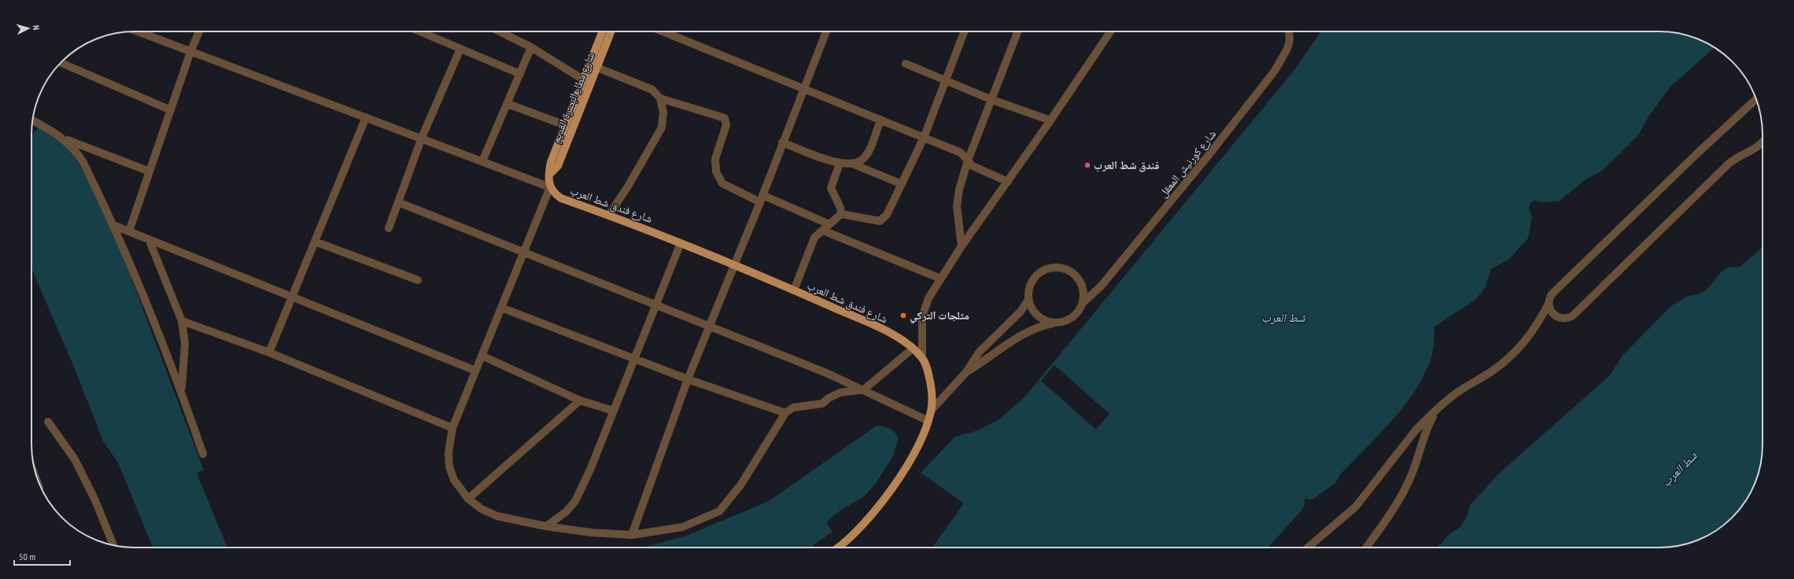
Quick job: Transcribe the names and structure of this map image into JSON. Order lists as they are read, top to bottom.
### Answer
{
  "streets": {
    "main road": ["شارع مطار البصرة القديم", "شارع فندق شط العرب"],
    "street": ["شارع كورنيش المعقل"]
  },
  "crossings": [
    ["شارع مطار البصرة القديم", "شارع فندق شط العرب"]
  ],
  "water": ["شط العرب"],
  "places": ["فندق شط العرب", "مثلجات التركي"],
  "scale_bar": "50 m",
  "north": "right"
}
